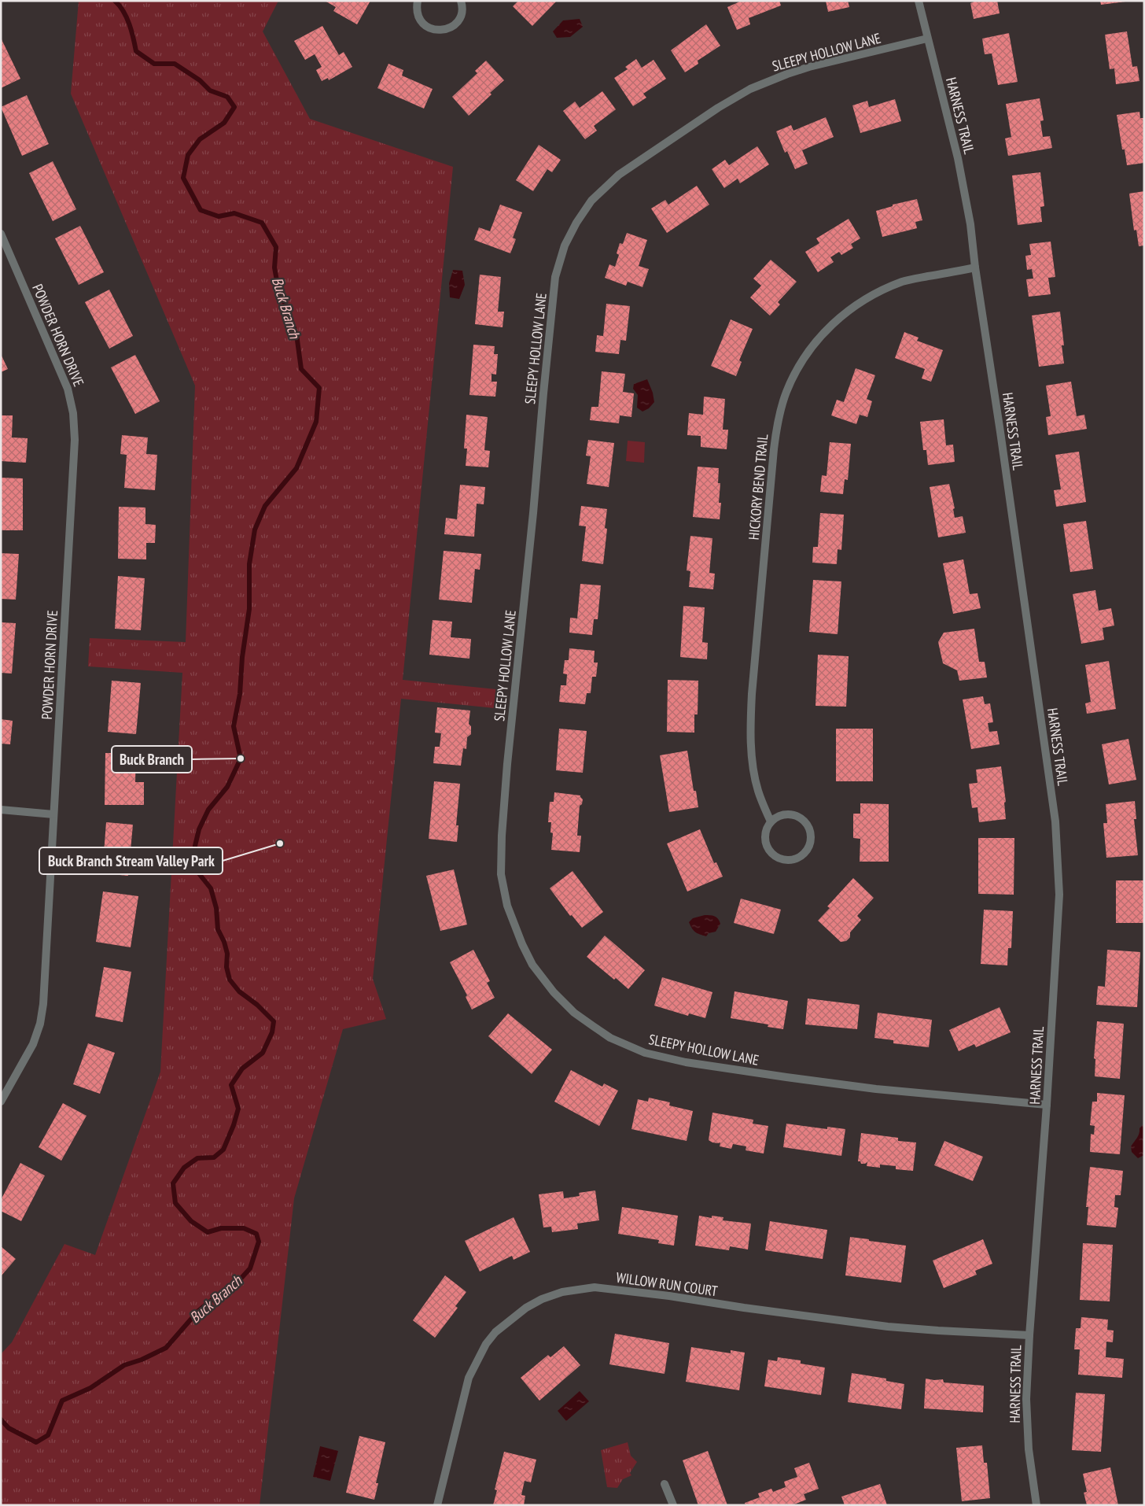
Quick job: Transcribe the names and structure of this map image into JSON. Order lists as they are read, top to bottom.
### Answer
{
  "streets": {
    "street": [
      "SLEEPY HOLLOW LANE",
      "HARNESS TRAIL",
      "POWDER HORN DRIVE",
      "HICKORY BEND TRAIL",
      "WILLOW RUN COURT"
    ]
  },
  "crossings": [
    ["SLEEPY HOLLOW LANE", "HARNESS TRAIL"],
    ["HARNESS TRAIL", "HICKORY BEND TRAIL"],
    ["HARNESS TRAIL", "WILLOW RUN COURT"]
  ],
  "water": ["Buck Branch"],
  "places": ["Buck Branch", "Buck Branch Stream Valley Park"]
}
